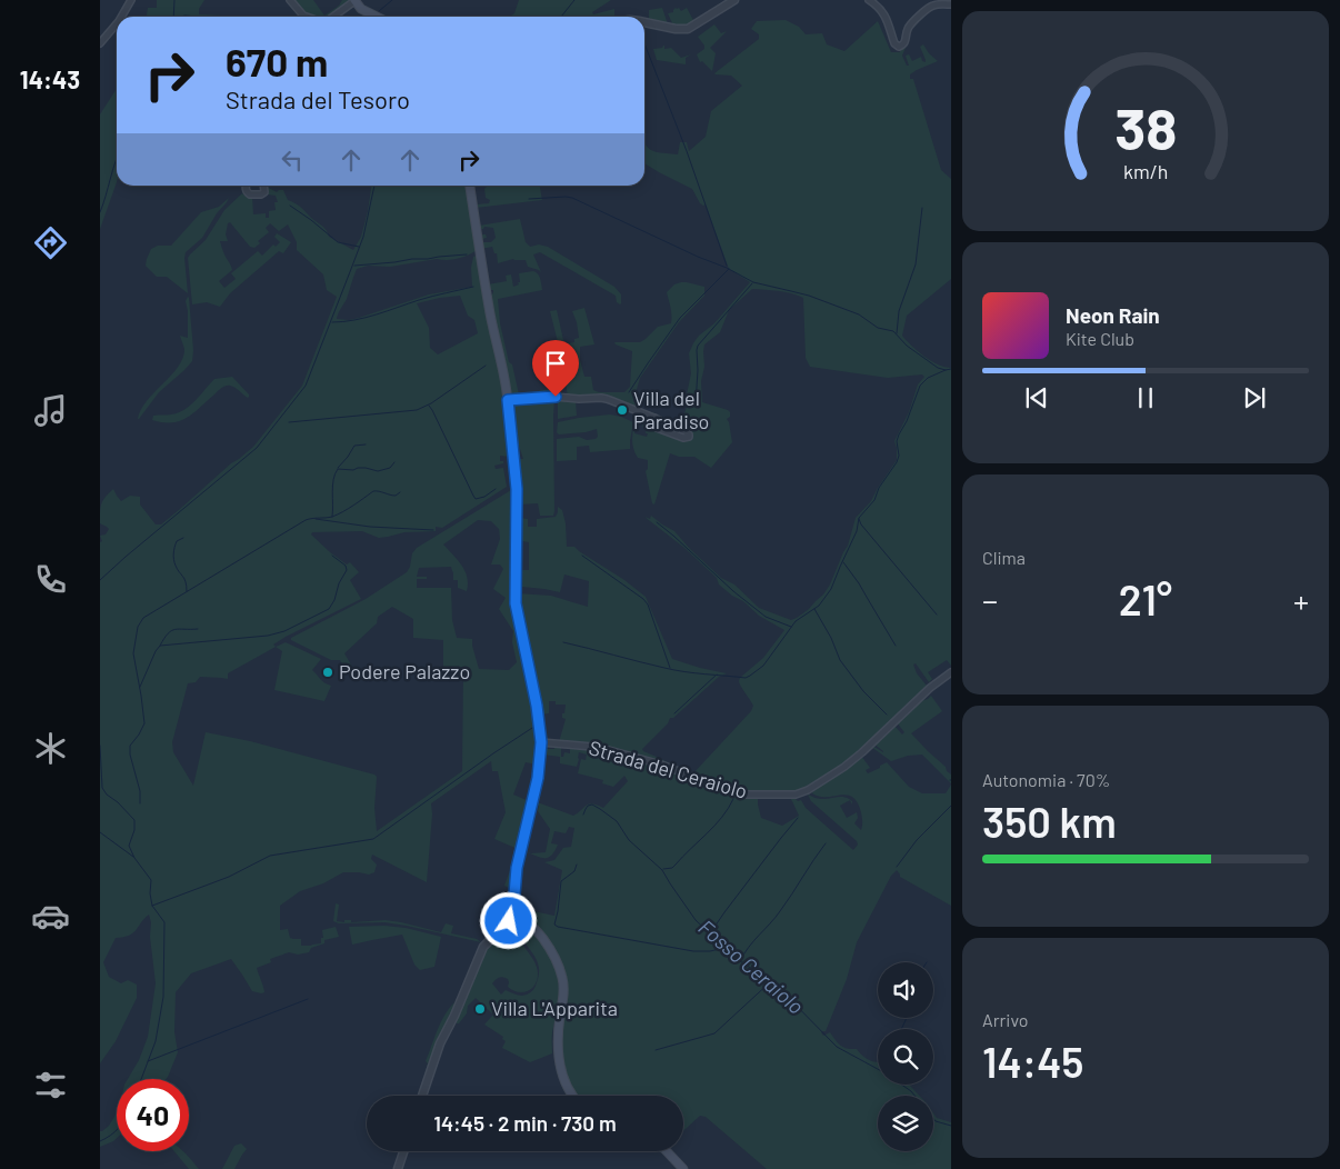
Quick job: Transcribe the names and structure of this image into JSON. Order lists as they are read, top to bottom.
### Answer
{
  "streets": {
    "street": ["Strada del Ceraiolo"]
  },
  "water": ["Fosso Ceraiolo"],
  "places": ["Villa del Paradiso", "Podere Palazzo", "Villa L'Apparita"],
  "page": {
    "tabs": "14:43",
    "turn": ["670 m", "Strada del Tesoro"],
    "song": ["Neon Rain", "Kite Club"],
    "tile": [
      "Clima",
      ["Autonomia · 70%", "350 km"],
      ["Arrivo", "14:45"]
    ],
    "heat": ["−", "21°", "+"],
    "limit": "40",
    "trip": "14:45 · 2 min · 730 m",
    "gauge": ["38", "km/h"]
  }
}
